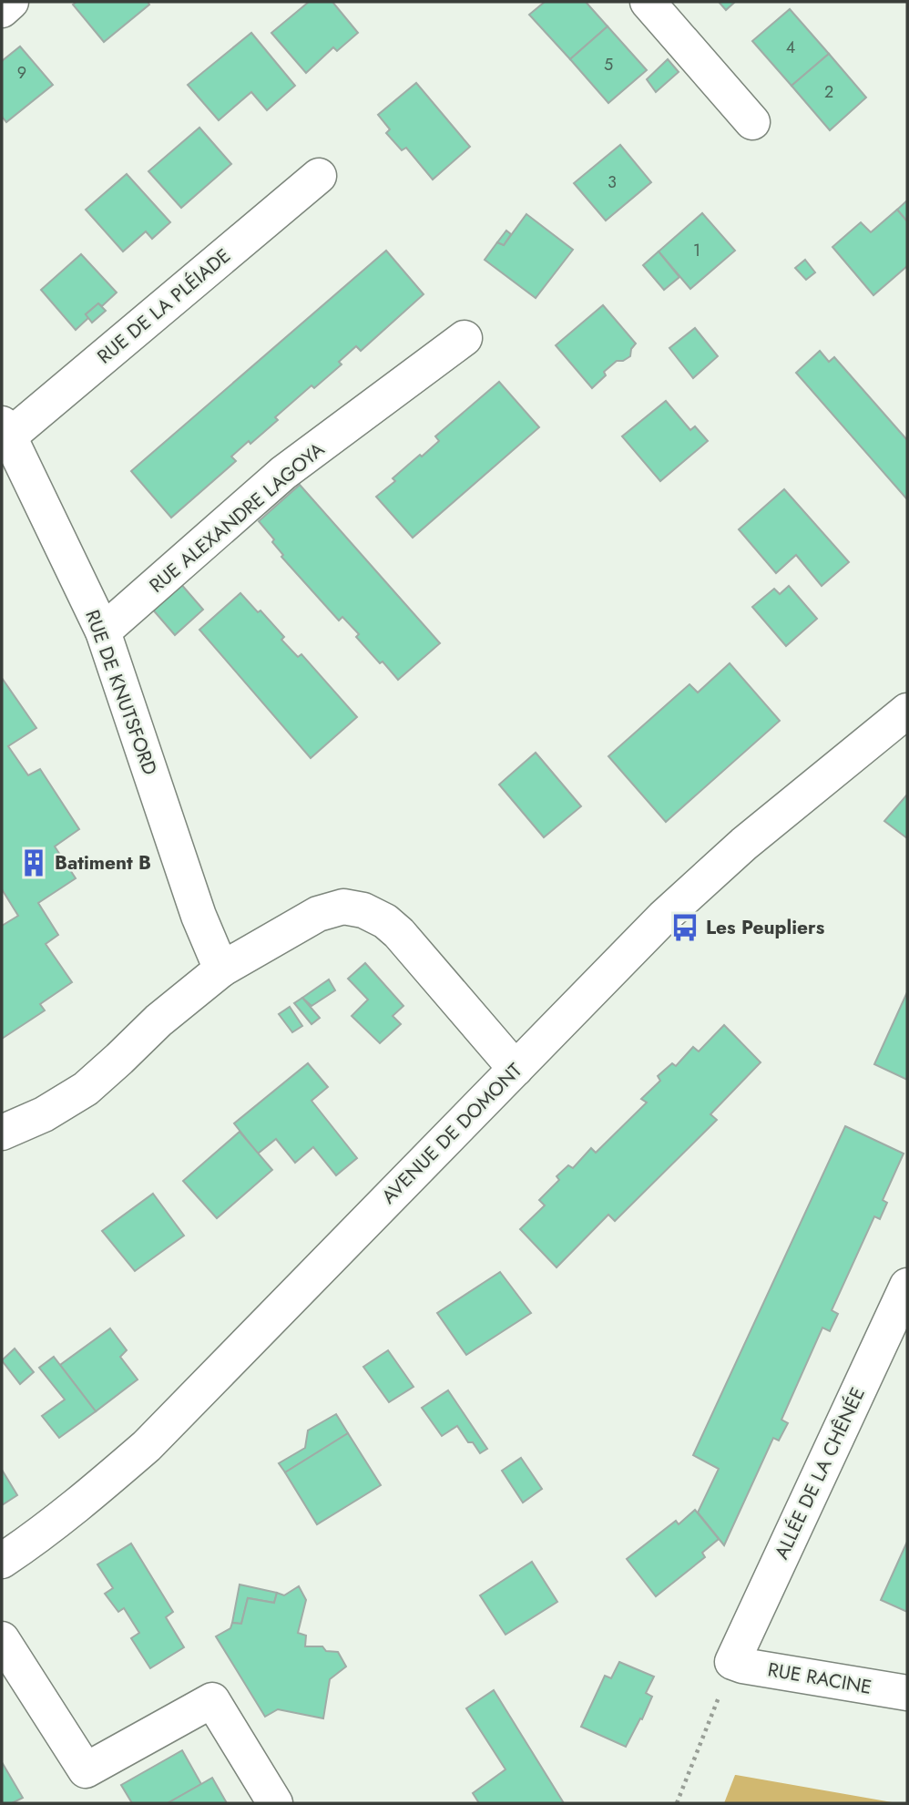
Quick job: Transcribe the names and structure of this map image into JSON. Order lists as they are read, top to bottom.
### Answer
{
  "streets": {
    "street": [
      "RUE DE LA PLÉIADE",
      "RUE ALEXANDRE LAGOYA",
      "RUE DE KNUTSFORD",
      "AVENUE DE DOMONT",
      "ALLÉE DE LA CHÊNÉE",
      "RUE RACINE"
    ]
  },
  "crossings": [
    ["RUE DE LA PLÉIADE", "RUE DE KNUTSFORD"],
    ["RUE ALEXANDRE LAGOYA", "RUE DE KNUTSFORD"],
    ["ALLÉE DE LA CHÊNÉE", "RUE RACINE"]
  ],
  "places": {
    "building": ["Batiment B"],
    "bus stop": ["Les Peupliers"]
  },
  "house_numbers": [
    "4",
    "5",
    "9",
    "2",
    "3",
    "1"
  ]
}
